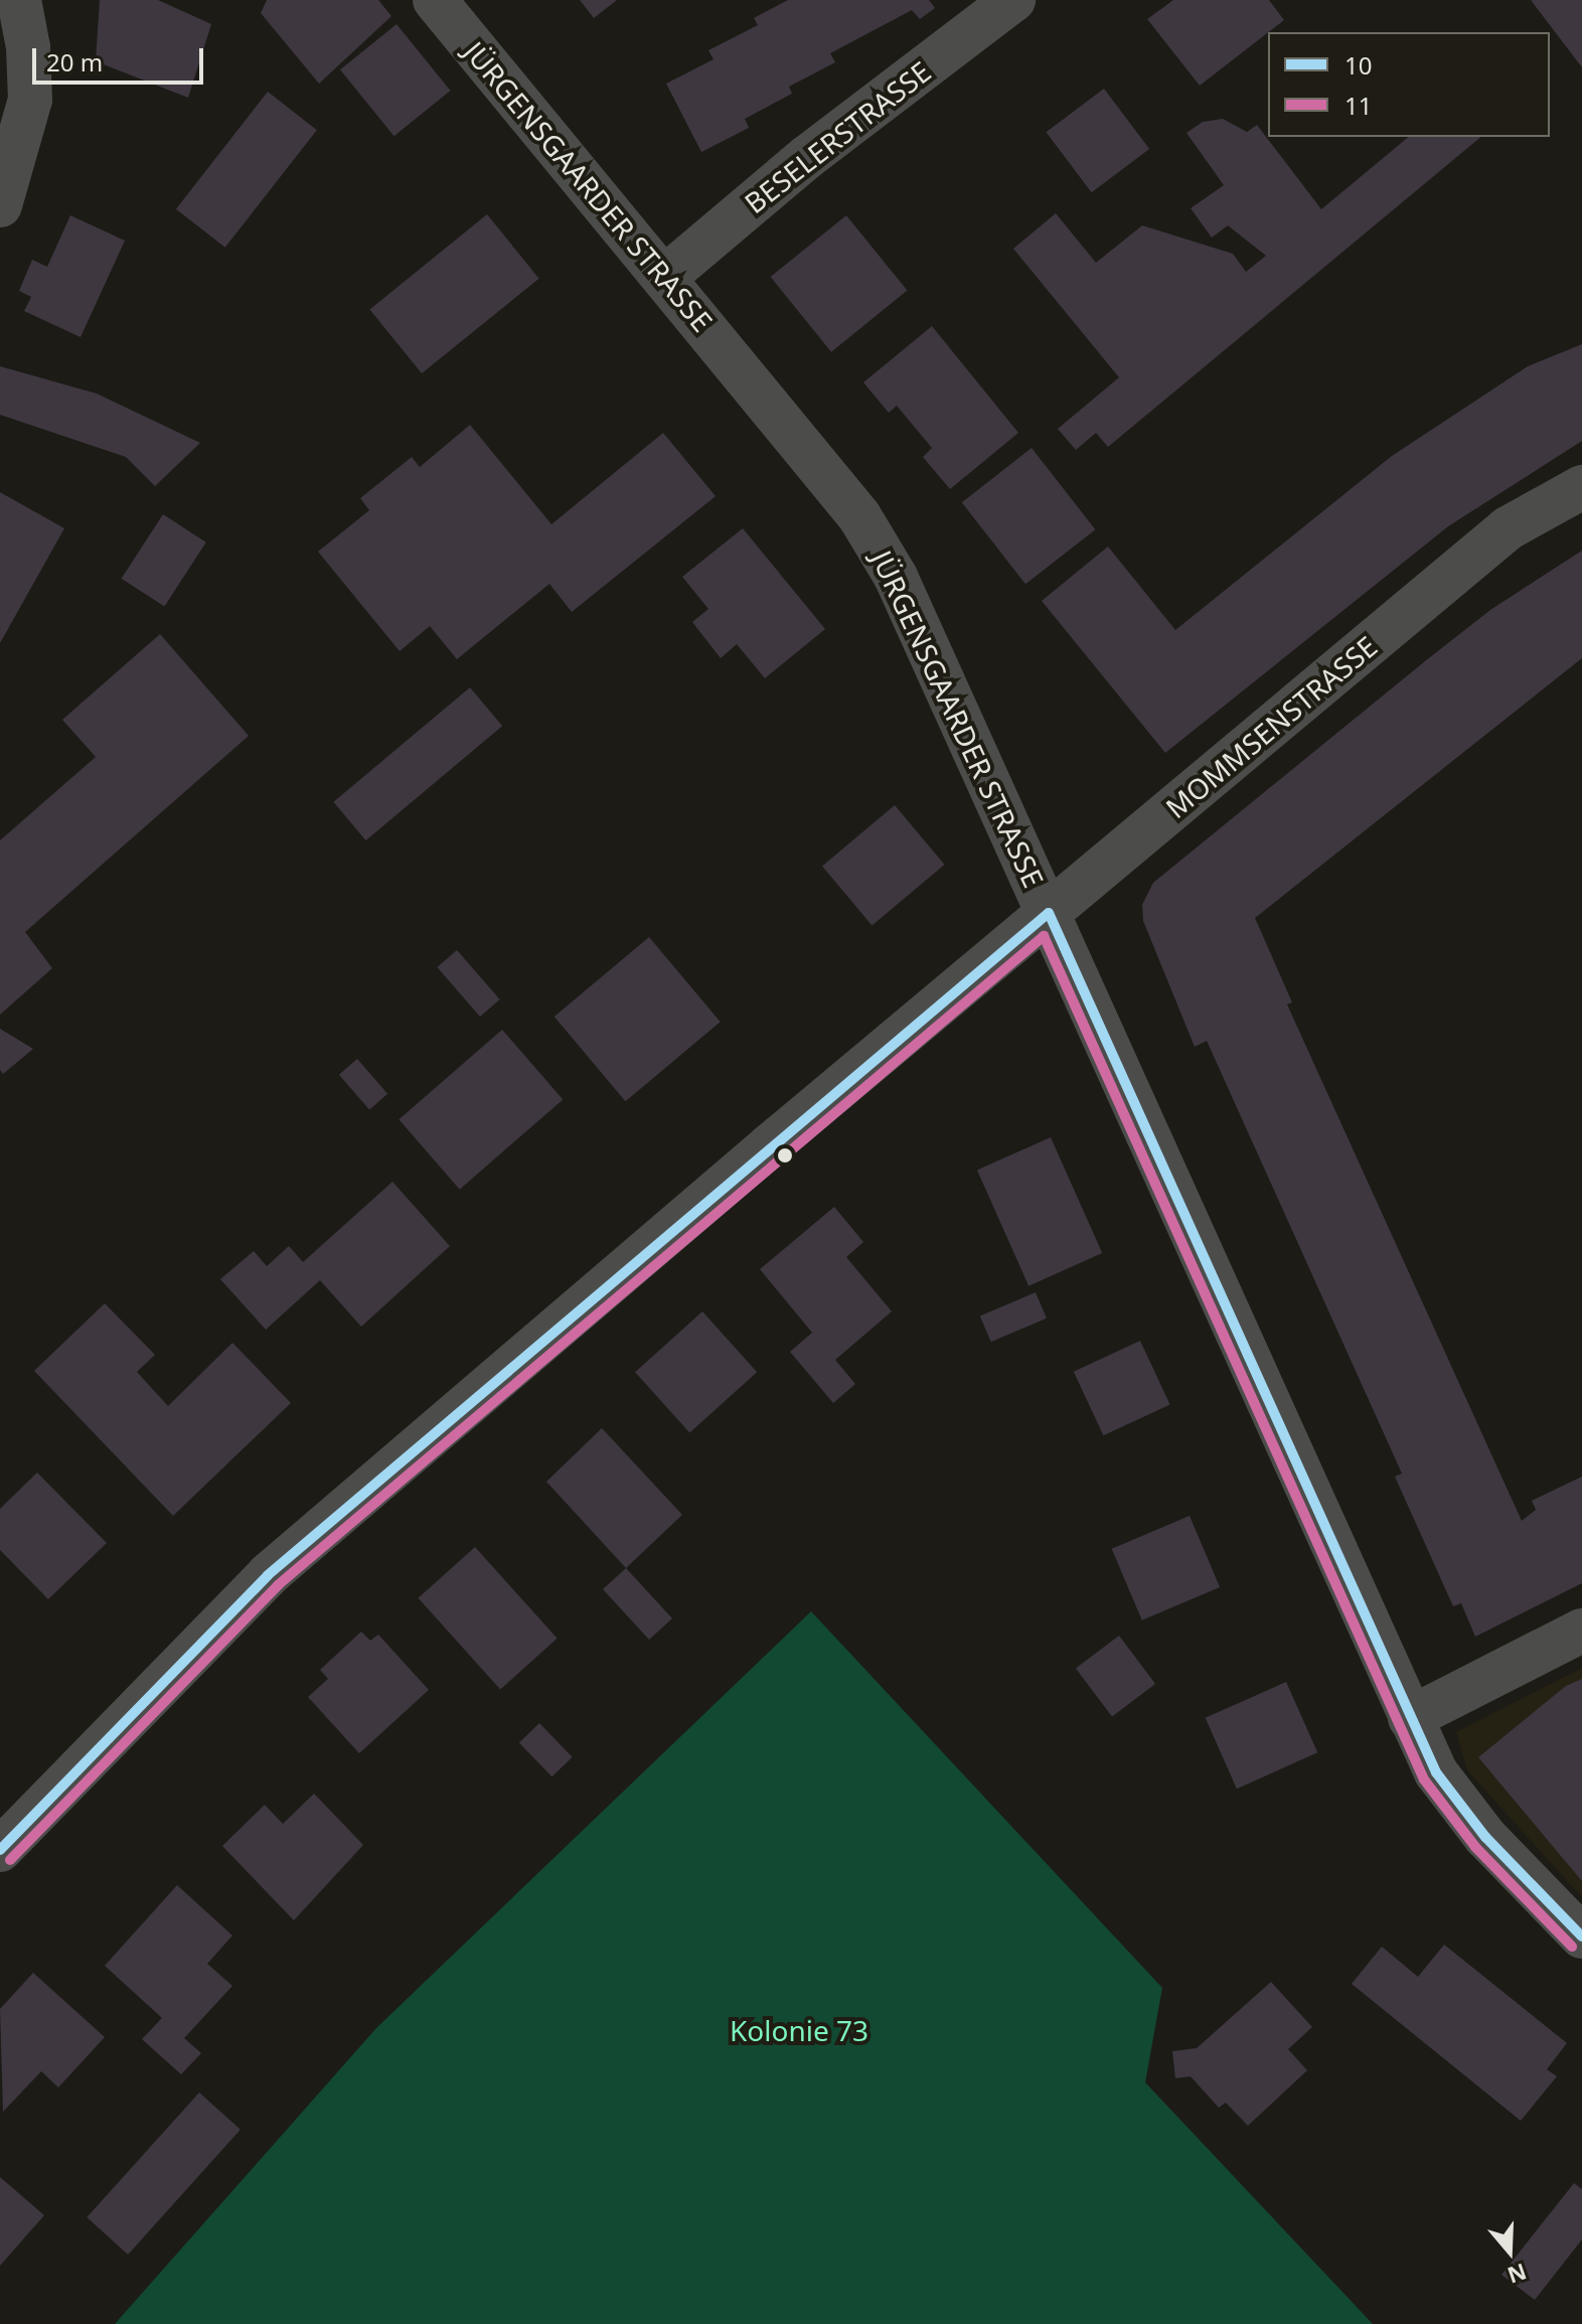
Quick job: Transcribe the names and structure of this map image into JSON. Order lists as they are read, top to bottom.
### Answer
{
  "streets": {
    "street": ["BESELERSTRASSE", "JÜRGENSGAARDER STRASSE", "MOMMSENSTRASSE"]
  },
  "crossings": [
    ["BESELERSTRASSE", "JÜRGENSGAARDER STRASSE"],
    ["JÜRGENSGAARDER STRASSE", "MOMMSENSTRASSE"]
  ],
  "parks": ["Kolonie 73"],
  "lines": ["transit line 10", "transit line 11"],
  "legend": ["10", "11"],
  "scale_bar": "20 m",
  "north": "bottom"
}
